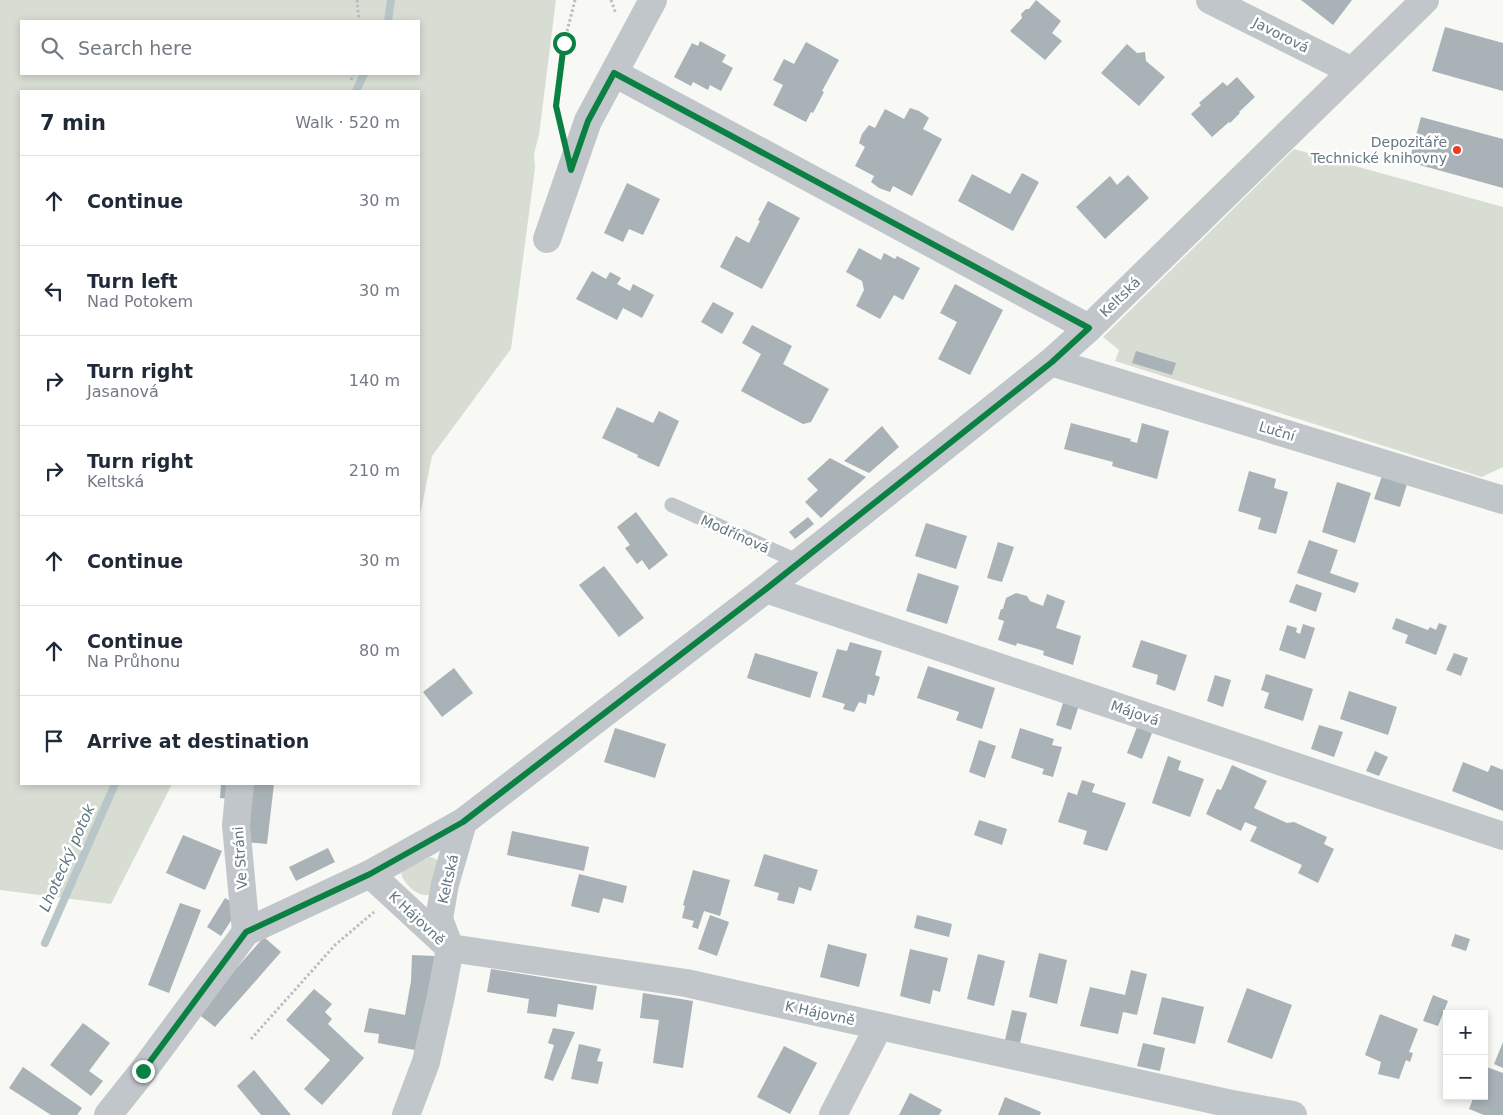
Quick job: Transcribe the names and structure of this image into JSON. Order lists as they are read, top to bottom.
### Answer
{
  "streets": {
    "street": [
      "Javorová",
      "Keltská",
      "Luční",
      "Májová",
      "Ve Stráni",
      "K Hájovně"
    ],
    "lane": ["Modřínová"]
  },
  "crossings": [
    ["Javorová", "Keltská"],
    ["Keltská", "Luční"],
    ["Keltská", "Modřínová"],
    ["Keltská", "Májová"],
    ["Keltská", "K Hájovně"]
  ],
  "water": ["Lhotecký potok"],
  "places": ["Depozitáře Technické knihovny"],
  "page": {
    "search": "Search here",
    "heading": ["7 min", "Walk · 520 m"],
    "list": [
      ["Continue", "30 m"],
      ["Turn left", "Nad Potokem", "30 m"],
      ["Turn right", "Jasanová", "140 m"],
      ["Turn right", "Keltská", "210 m"],
      ["Continue", "30 m"],
      ["Continue", "Na Průhonu", "80 m"],
      "Arrive at destination"
    ],
    "map_buttons": ["+", "−"]
  }
}
